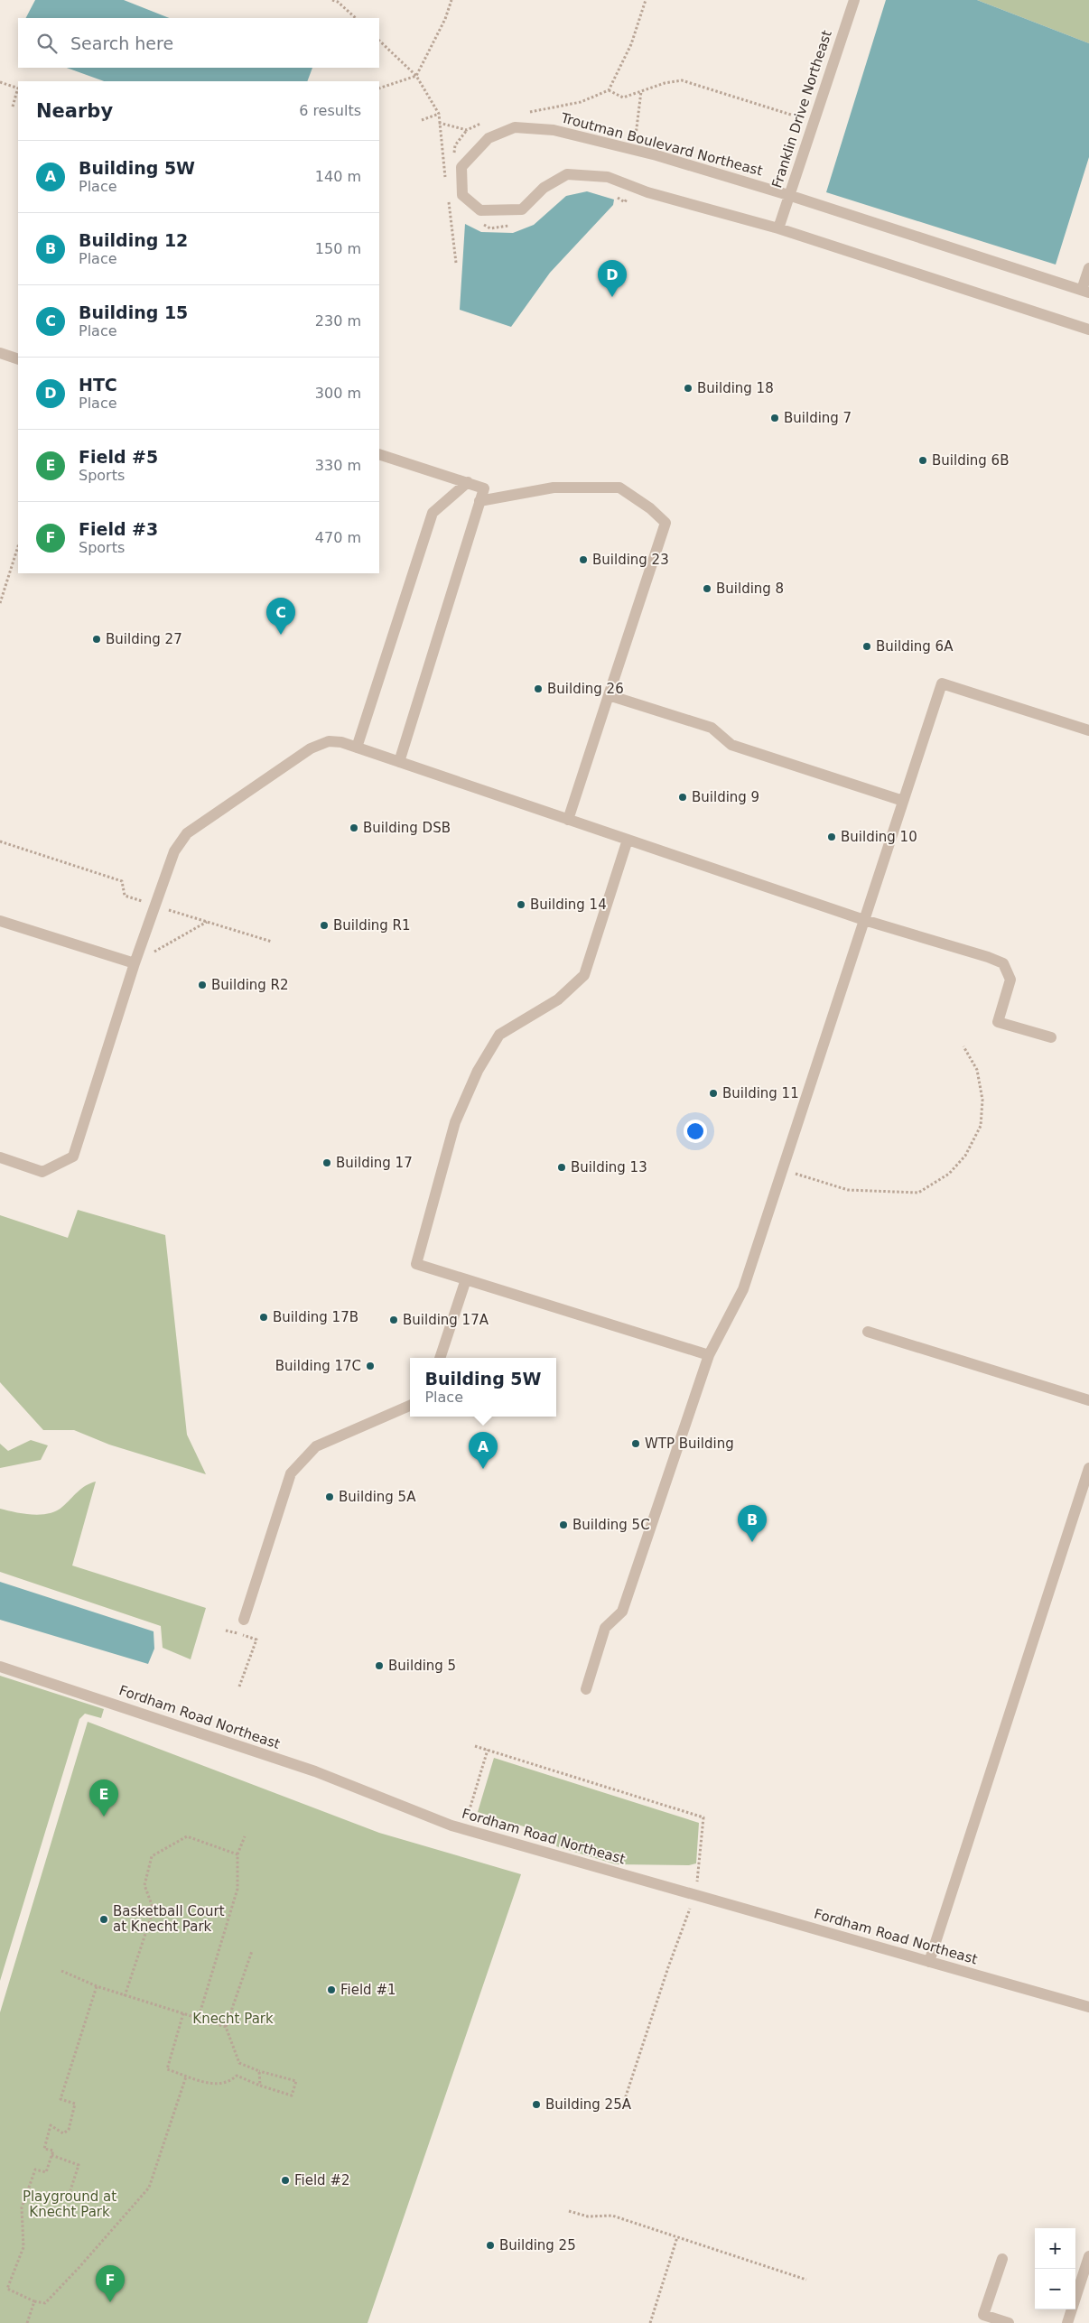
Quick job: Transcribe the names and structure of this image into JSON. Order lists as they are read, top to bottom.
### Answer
{
  "streets": {
    "street": ["Franklin Drive Northeast", "Troutman Boulevard Northeast", "Fordham Road Northeast"]
  },
  "crossings": [
    ["Franklin Drive Northeast", "Troutman Boulevard Northeast"]
  ],
  "parks": ["Knecht Park", "Playground at Knecht Park"],
  "places": [
    "Building 18",
    "Building 7",
    "Building 6B",
    "Building 23",
    "Building 8",
    "Building 27",
    "Building 6A",
    "Building 26",
    "Building 9",
    "Building DSB",
    "Building 10",
    "Building 14",
    "Building R1",
    "Building R2",
    "Building 11",
    "Building 17",
    "Building 13",
    "Building 17B",
    "Building 17A",
    "Building 17C",
    "WTP Building",
    "Building 5A",
    "Building 5C",
    "Building 5",
    "Basketball Court at Knecht Park",
    "Field #1",
    "Building 25A",
    "Field #2",
    "Building 25"
  ],
  "page": {
    "search": "Search here",
    "heading": ["Nearby", "6 results"],
    "list": [
      {
        "mark": "A",
        "name": "Building 5W",
        "note": "Place",
        "value": "140 m"
      },
      {
        "mark": "B",
        "name": "Building 12",
        "note": "Place",
        "value": "150 m"
      },
      {
        "mark": "C",
        "name": "Building 15",
        "note": "Place",
        "value": "230 m"
      },
      {
        "mark": "D",
        "name": "HTC",
        "note": "Place",
        "value": "300 m"
      },
      {
        "mark": "E",
        "name": "Field #5",
        "note": "Sports",
        "value": "330 m"
      },
      {
        "mark": "F",
        "name": "Field #3",
        "note": "Sports",
        "value": "470 m"
      }
    ],
    "pins": [
      "D",
      "C",
      "A",
      "B",
      "E",
      "F"
    ],
    "popup": ["Building 5W", "Place"],
    "map_buttons": ["+", "−"]
  }
}
